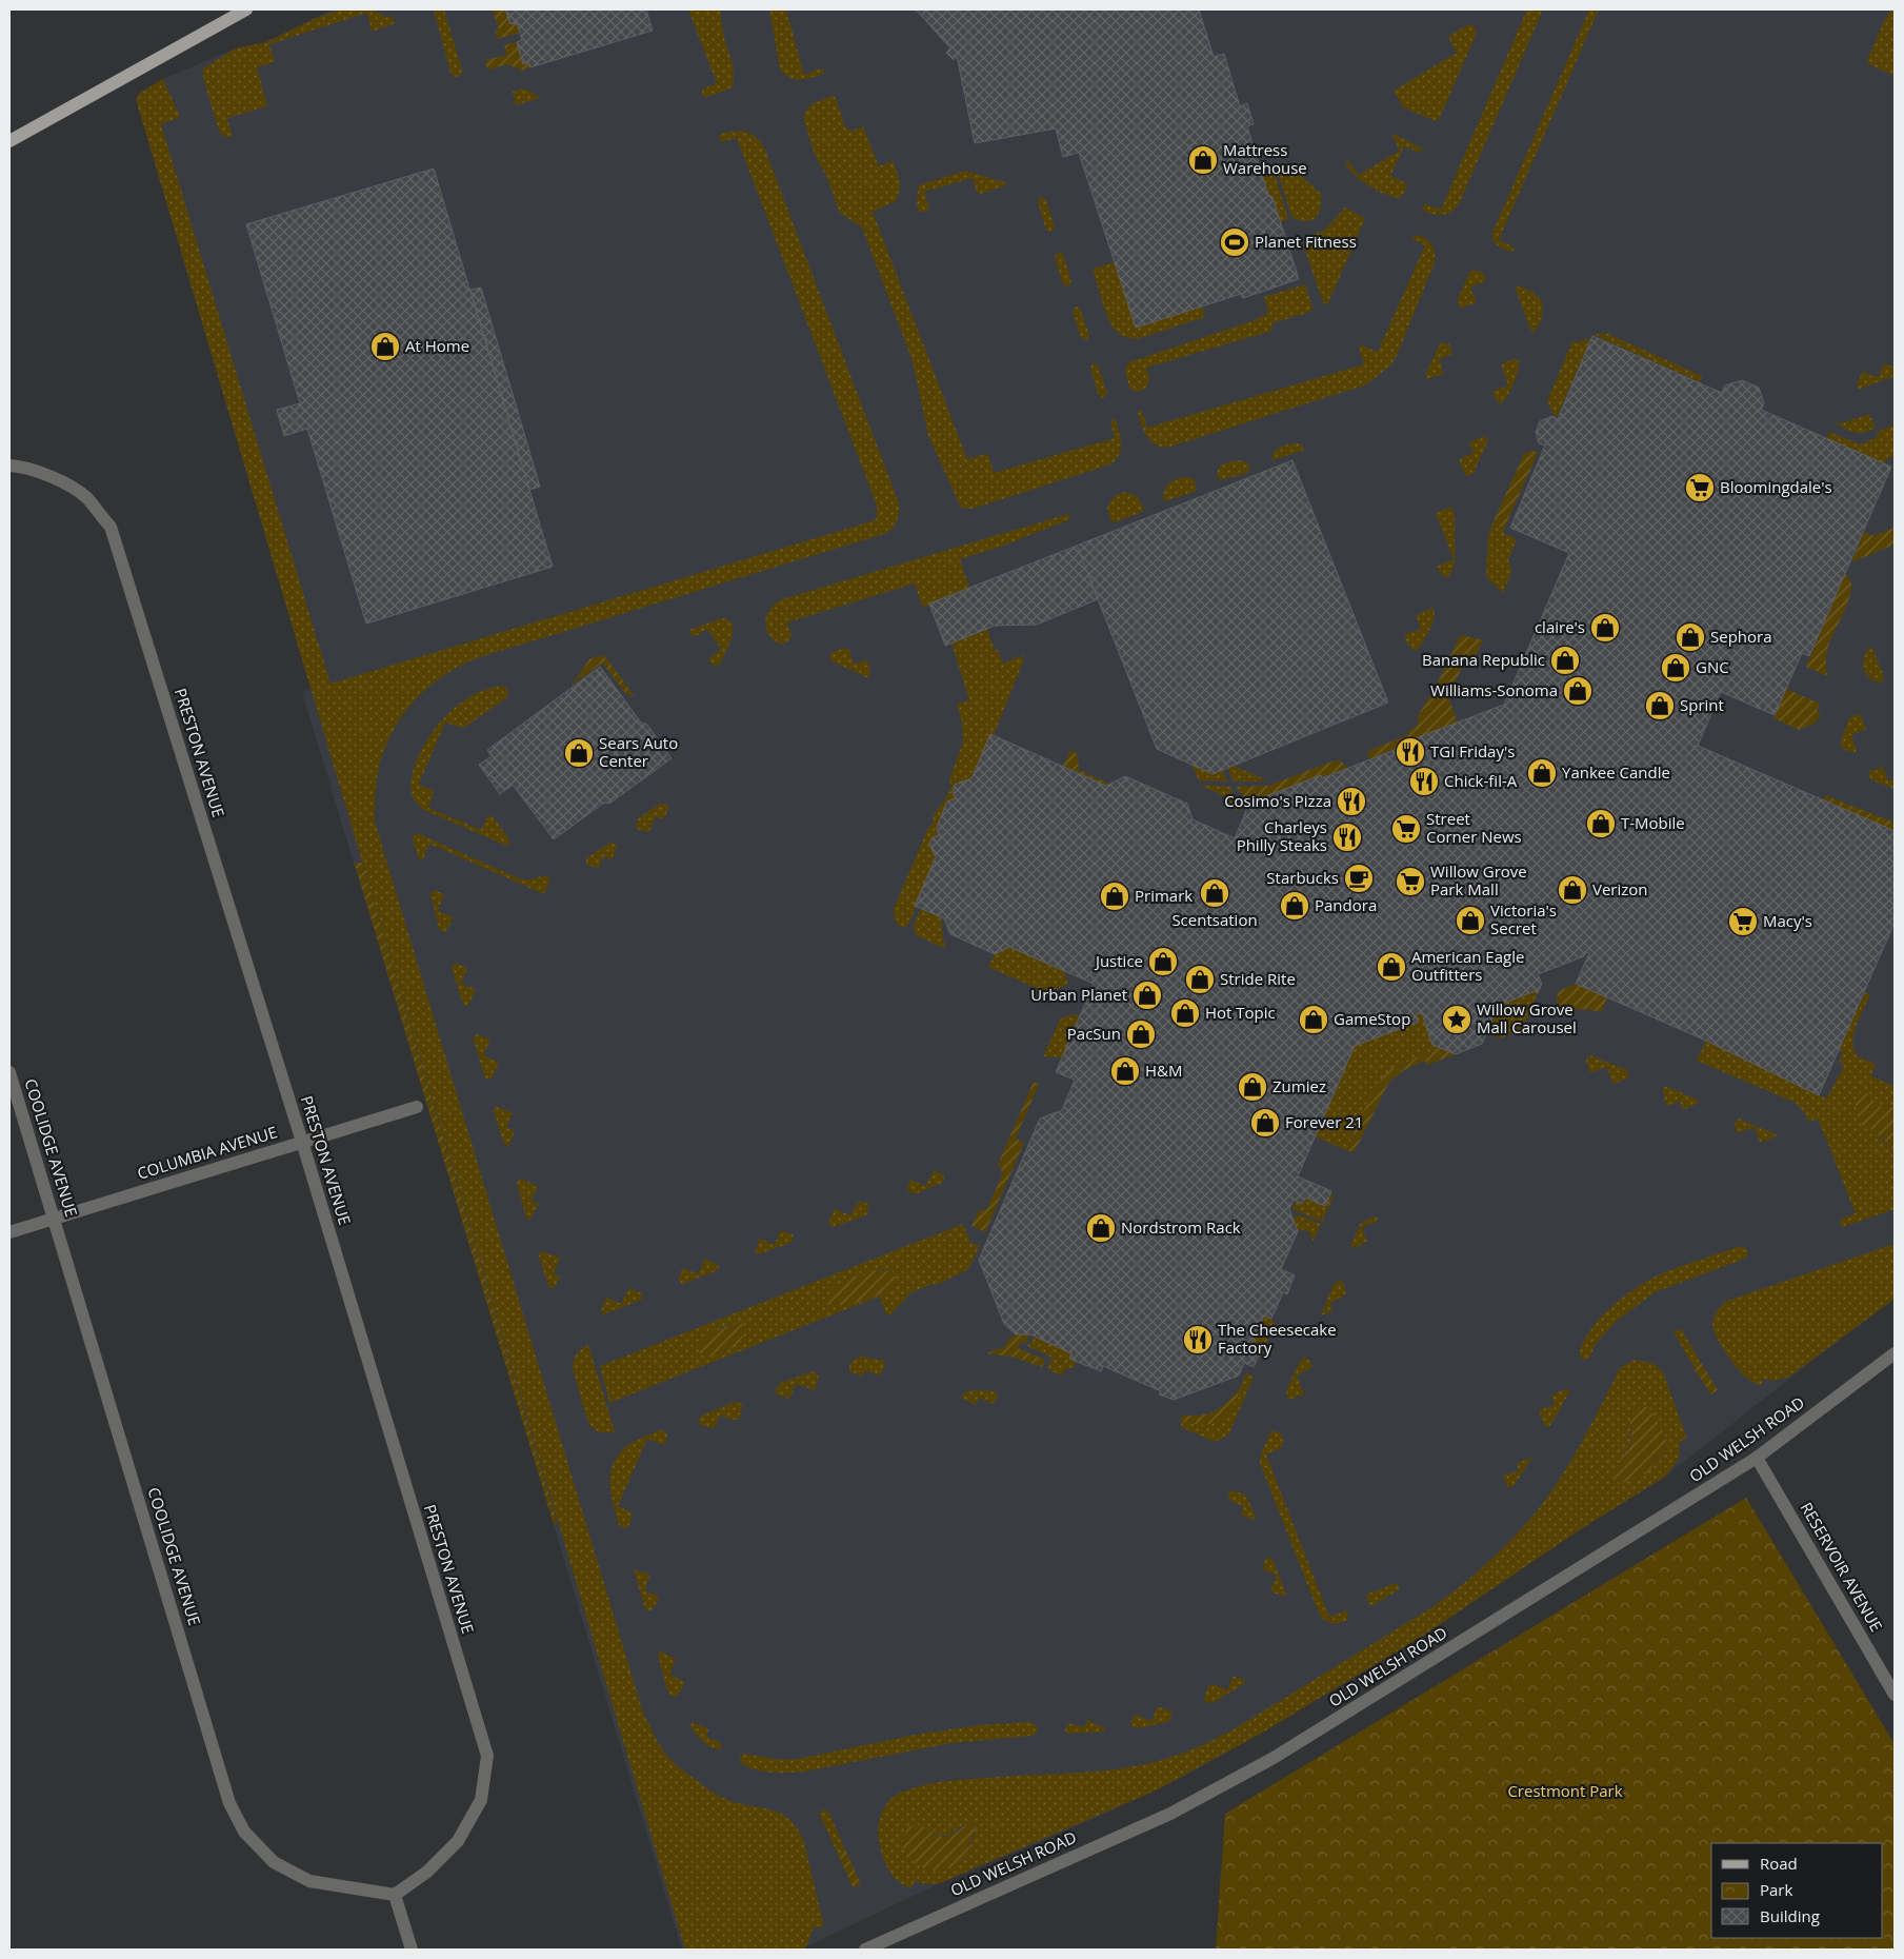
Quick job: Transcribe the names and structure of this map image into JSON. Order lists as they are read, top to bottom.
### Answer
{
  "streets": {
    "street": [
      "PRESTON AVENUE",
      "COOLIDGE AVENUE",
      "COLUMBIA AVENUE",
      "OLD WELSH ROAD",
      "RESERVOIR AVENUE"
    ]
  },
  "crossings": [
    ["PRESTON AVENUE", "COOLIDGE AVENUE"],
    ["PRESTON AVENUE", "COLUMBIA AVENUE"],
    ["COOLIDGE AVENUE", "COLUMBIA AVENUE"],
    ["OLD WELSH ROAD", "RESERVOIR AVENUE"]
  ],
  "parks": ["Crestmont Park"],
  "places": {
    "shop": [
      "Mattress Warehouse",
      "At Home",
      "claire's",
      "Sephora",
      "Banana Republic",
      "GNC",
      "Williams-Sonoma",
      "Sprint",
      "Sears Auto Center",
      "Yankee Candle",
      "T-Mobile",
      "Verizon",
      "Scentsation",
      "Primark",
      "Pandora",
      "Victoria's Secret",
      "Justice",
      "American Eagle Outfitters",
      "Stride Rite",
      "Urban Planet",
      "Hot Topic",
      "GameStop",
      "PacSun",
      "H&M",
      "Zumiez",
      "Forever 21",
      "Nordstrom Rack"
    ],
    "sports": ["Planet Fitness"],
    "supermarket": [
      "Bloomingdale's",
      "Street Corner News",
      "Willow Grove Park Mall",
      "Macy's"
    ],
    "restaurant": [
      "TGI Friday's",
      "Chick-fil-A",
      "Cosimo's Pizza",
      "Charleys Philly Steaks",
      "The Cheesecake Factory"
    ],
    "cafe": ["Starbucks"],
    "place": ["Willow Grove Mall Carousel"]
  },
  "legend": ["Road", "Park", "Building"]
}
